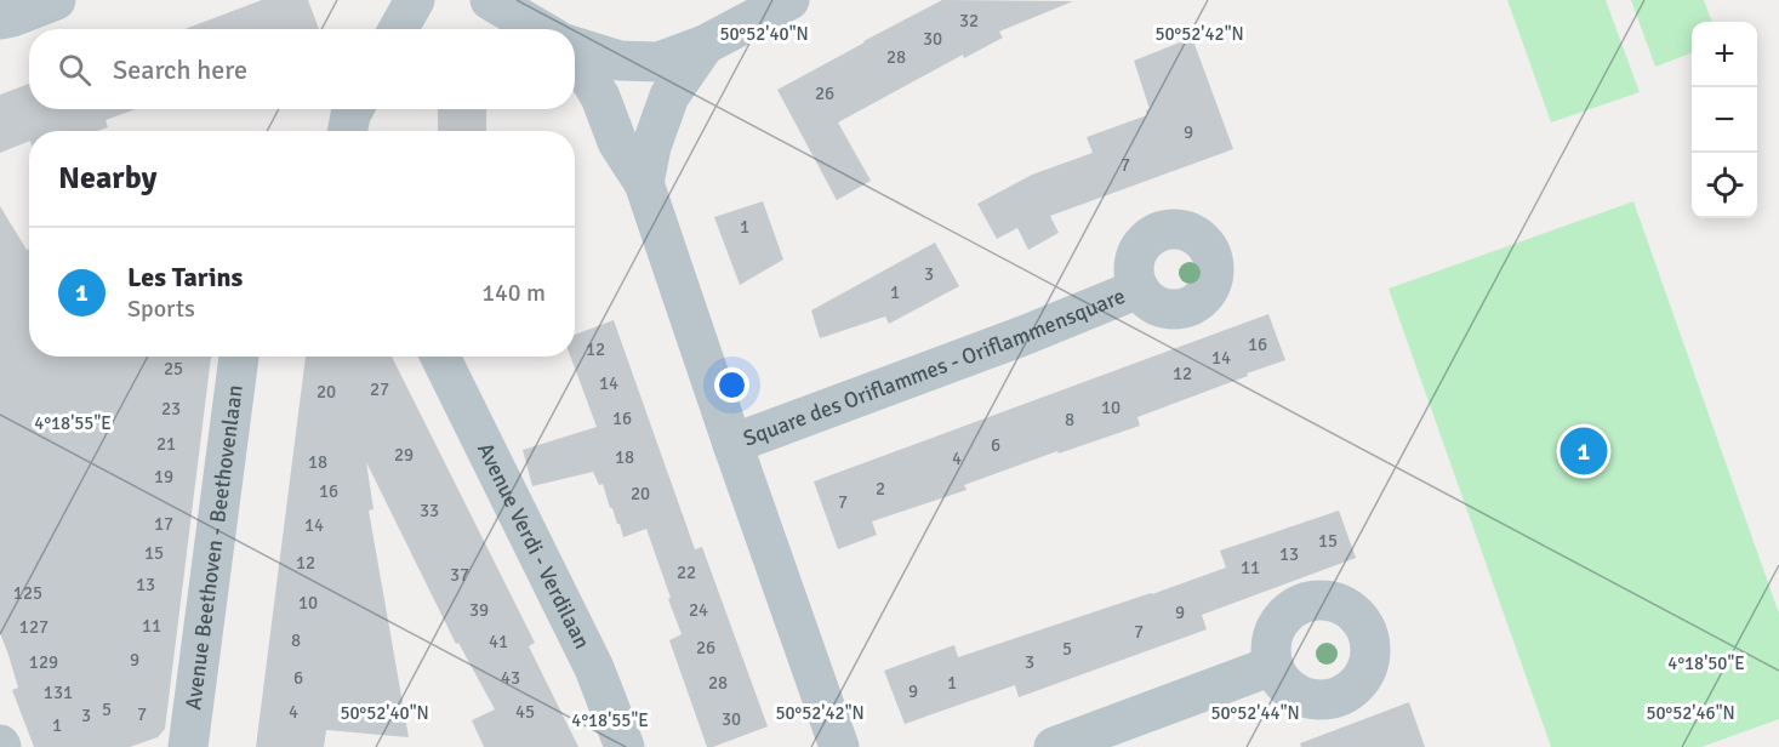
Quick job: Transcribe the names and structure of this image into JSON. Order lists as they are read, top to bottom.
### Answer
{
  "streets": {
    "street": ["Square des Oriflammes - Oriflammensquare", "Avenue Verdi - Verdilaan", "Avenue Beethoven - Beethovenlaan"]
  },
  "house_numbers": [
    "32",
    "30",
    "28",
    "26",
    "9",
    "7",
    "1",
    "3",
    "1",
    "16",
    "12",
    "14",
    "25",
    "12",
    "14",
    "27",
    "20",
    "10",
    "23",
    "16",
    "8",
    "21",
    "6",
    "29",
    "18",
    "4",
    "18",
    "19",
    "2",
    "16",
    "20",
    "7",
    "33",
    "17",
    "14",
    "15",
    "15",
    "13",
    "12",
    "11",
    "22",
    "37",
    "13",
    "125",
    "10",
    "39",
    "24",
    "9",
    "11",
    "127",
    "7",
    "8",
    "41",
    "26",
    "5",
    "9",
    "129",
    "3",
    "6",
    "43",
    "28",
    "1",
    "9",
    "131",
    "5",
    "4",
    "45",
    "7",
    "3",
    "30",
    "1"
  ],
  "page": {
    "map_buttons": ["+", "−"],
    "search": "Search here",
    "heading": "Nearby",
    "list": [
      {
        "mark": "1",
        "name": "Les Tarins",
        "note": "Sports",
        "value": "140 m"
      }
    ],
    "pins": "1"
  },
  "coordinates": [
    "50°52'40\"N",
    "50°52'42\"N",
    "4°18'55\"E",
    "4°18'50\"E",
    "50°52'44\"N",
    "50°52'46\"N"
  ]
}
